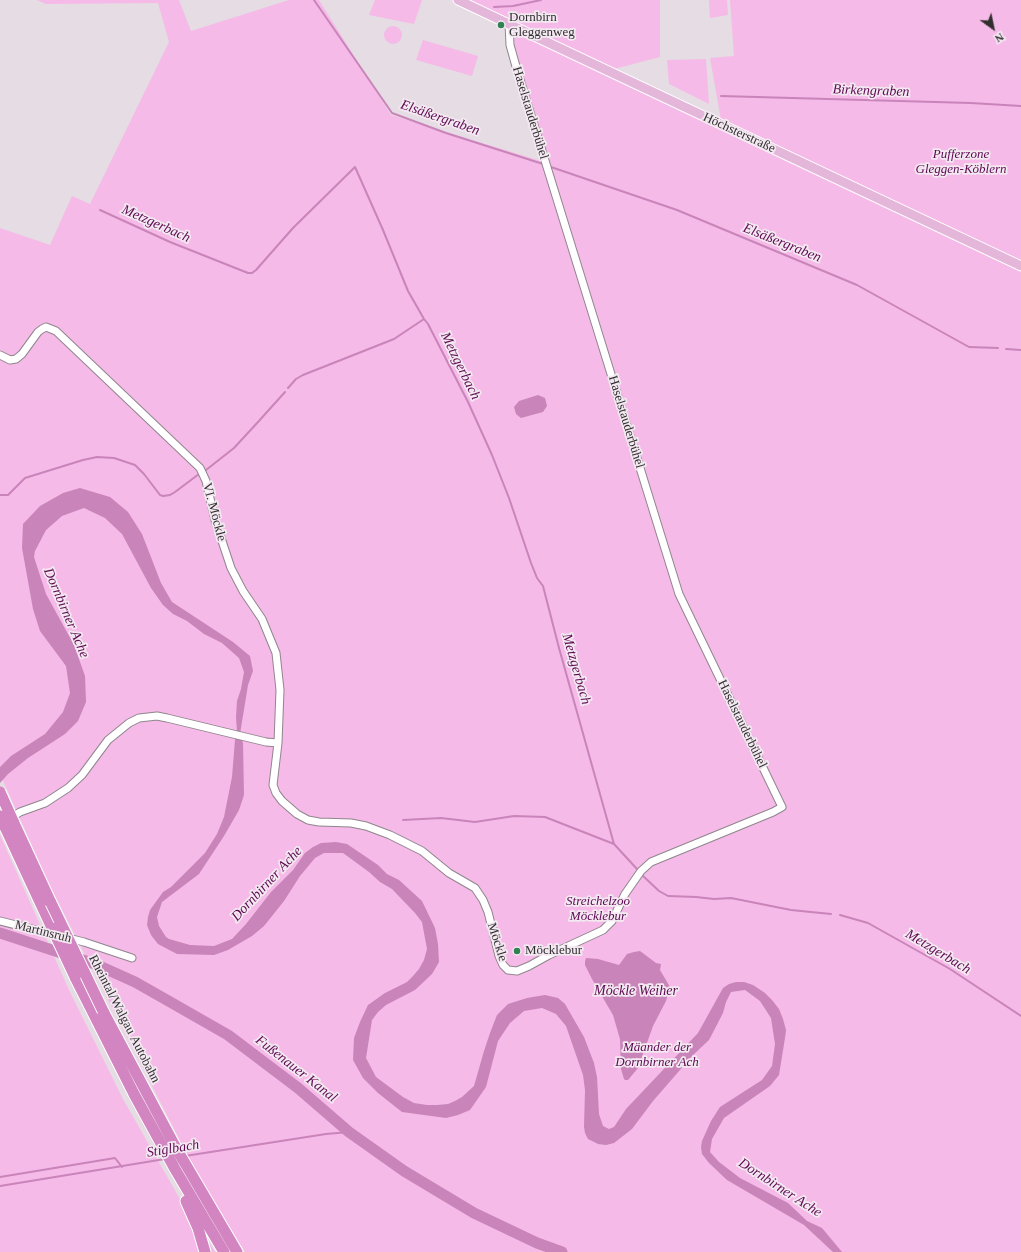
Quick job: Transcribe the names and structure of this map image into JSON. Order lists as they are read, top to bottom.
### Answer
{
  "streets": {
    "highway": ["Rheintal/Walgau Autobahn"],
    "main road": ["Höchsterstraße"],
    "street": [
      "Haselstauderbühel",
      "VI. Möckle",
      "Martinsruh",
      "Möckle"
    ]
  },
  "crossings": [
    ["Haselstauderbühel", "Höchsterstraße"],
    ["Haselstauderbühel", "Möckle"],
    ["VI. Möckle", "Möckle"]
  ],
  "water": [
    "Birkengraben",
    "Elsäßergraben",
    "Metzgerbach",
    "Dornbirner Ache",
    "Möckle Weiher",
    "Fußenauer Kanal",
    "Stiglbach"
  ],
  "parks": ["Pufferzone Gleggen-Köblern", "Streichelzoo Möcklebur", "Mäander der Dornbirner Ach"],
  "places": ["Dornbirn Gleggenweg", "Möcklebur"],
  "north": "bottom right"
}
